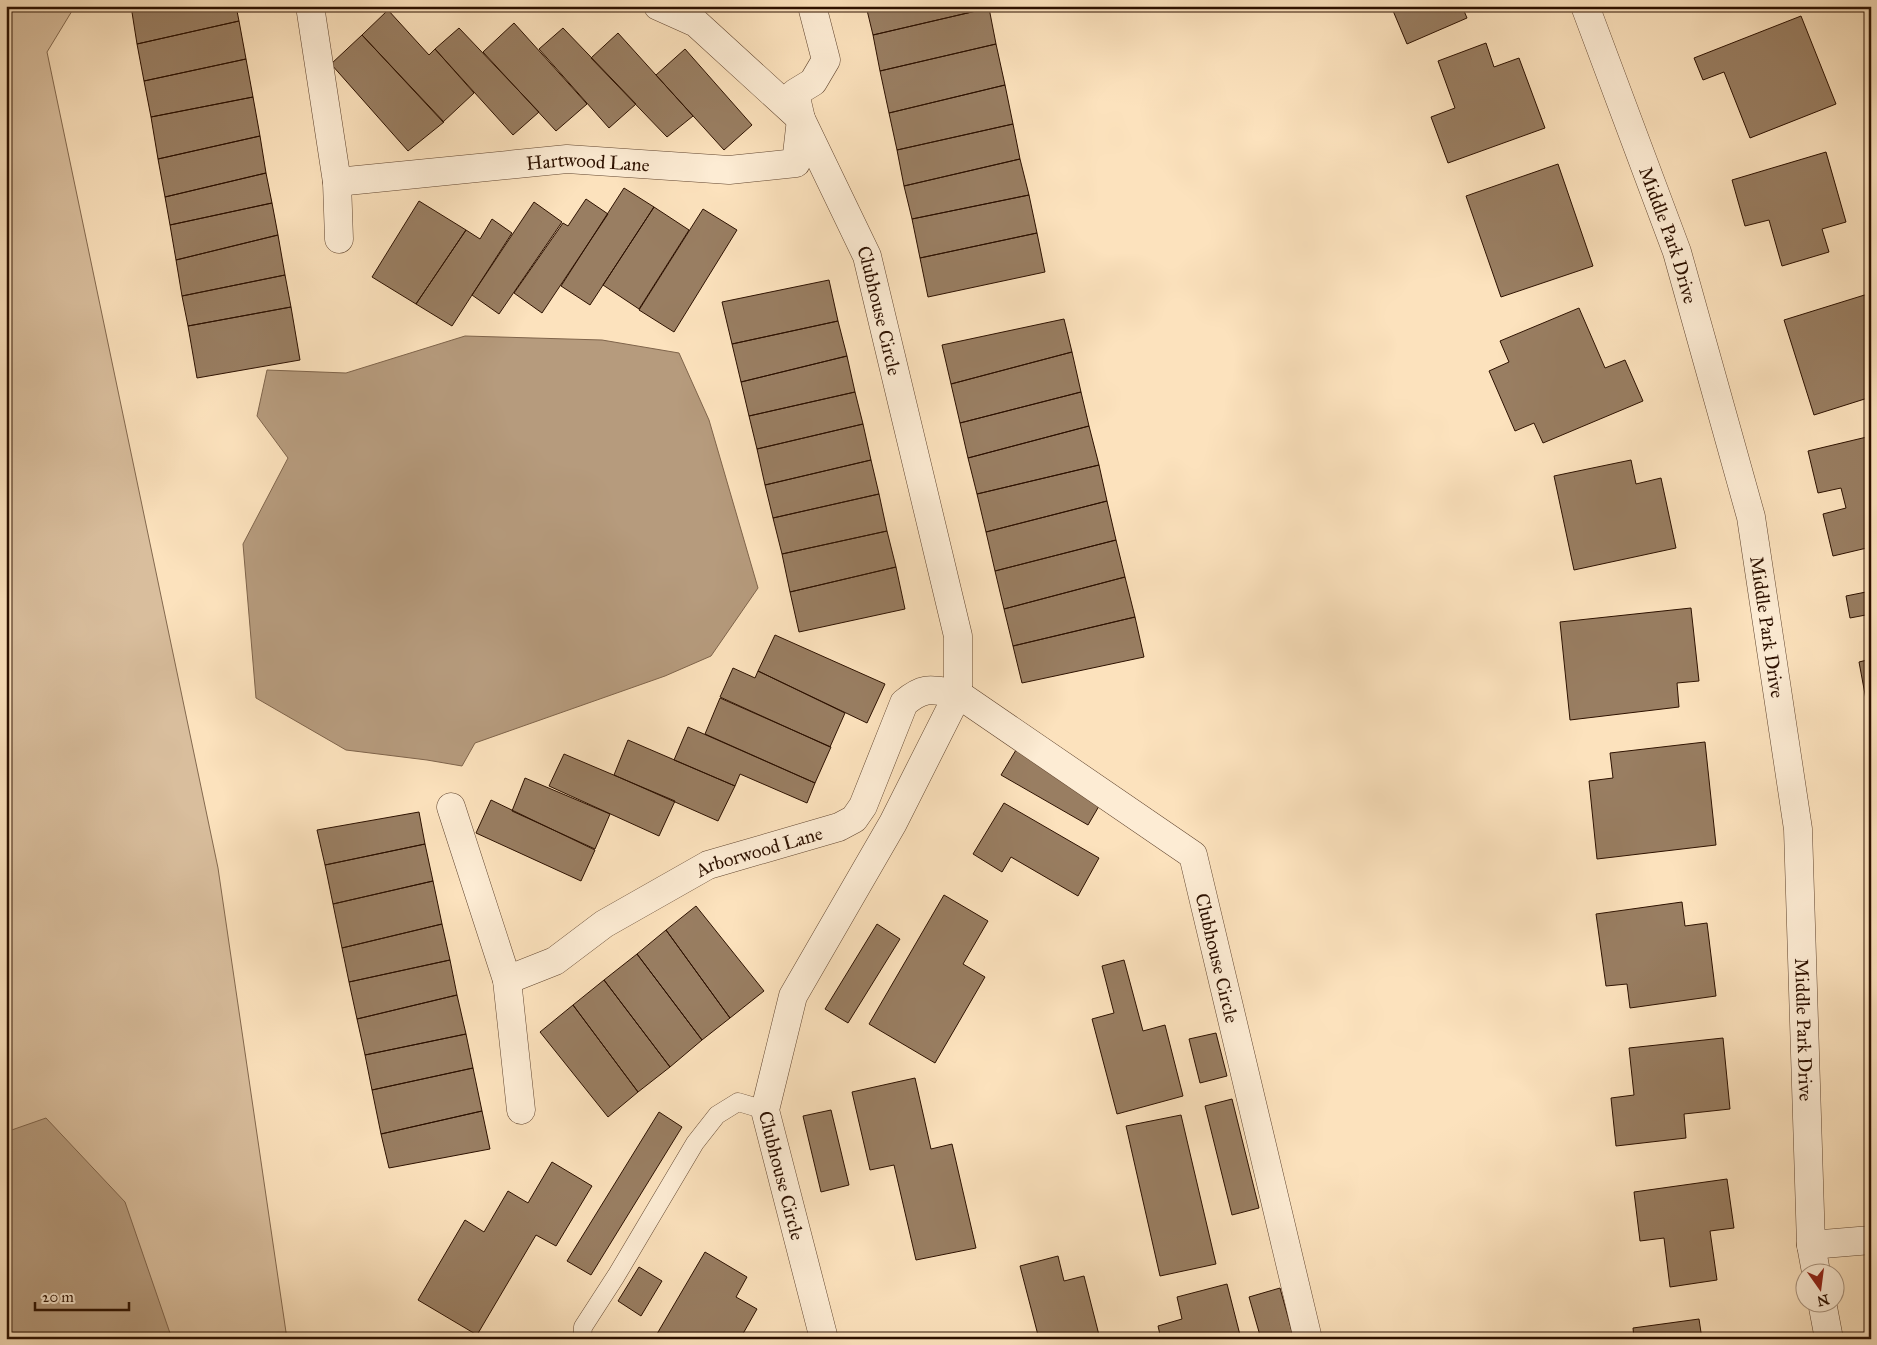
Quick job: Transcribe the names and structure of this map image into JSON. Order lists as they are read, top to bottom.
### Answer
{
  "streets": {
    "street": [
      "Hartwood Lane",
      "Middle Park Drive",
      "Clubhouse Circle",
      "Arborwood Lane"
    ]
  },
  "crossings": [
    ["Hartwood Lane", "Clubhouse Circle"],
    ["Clubhouse Circle", "Arborwood Lane"]
  ],
  "scale_bar": "20 m",
  "north": "bottom"
}
